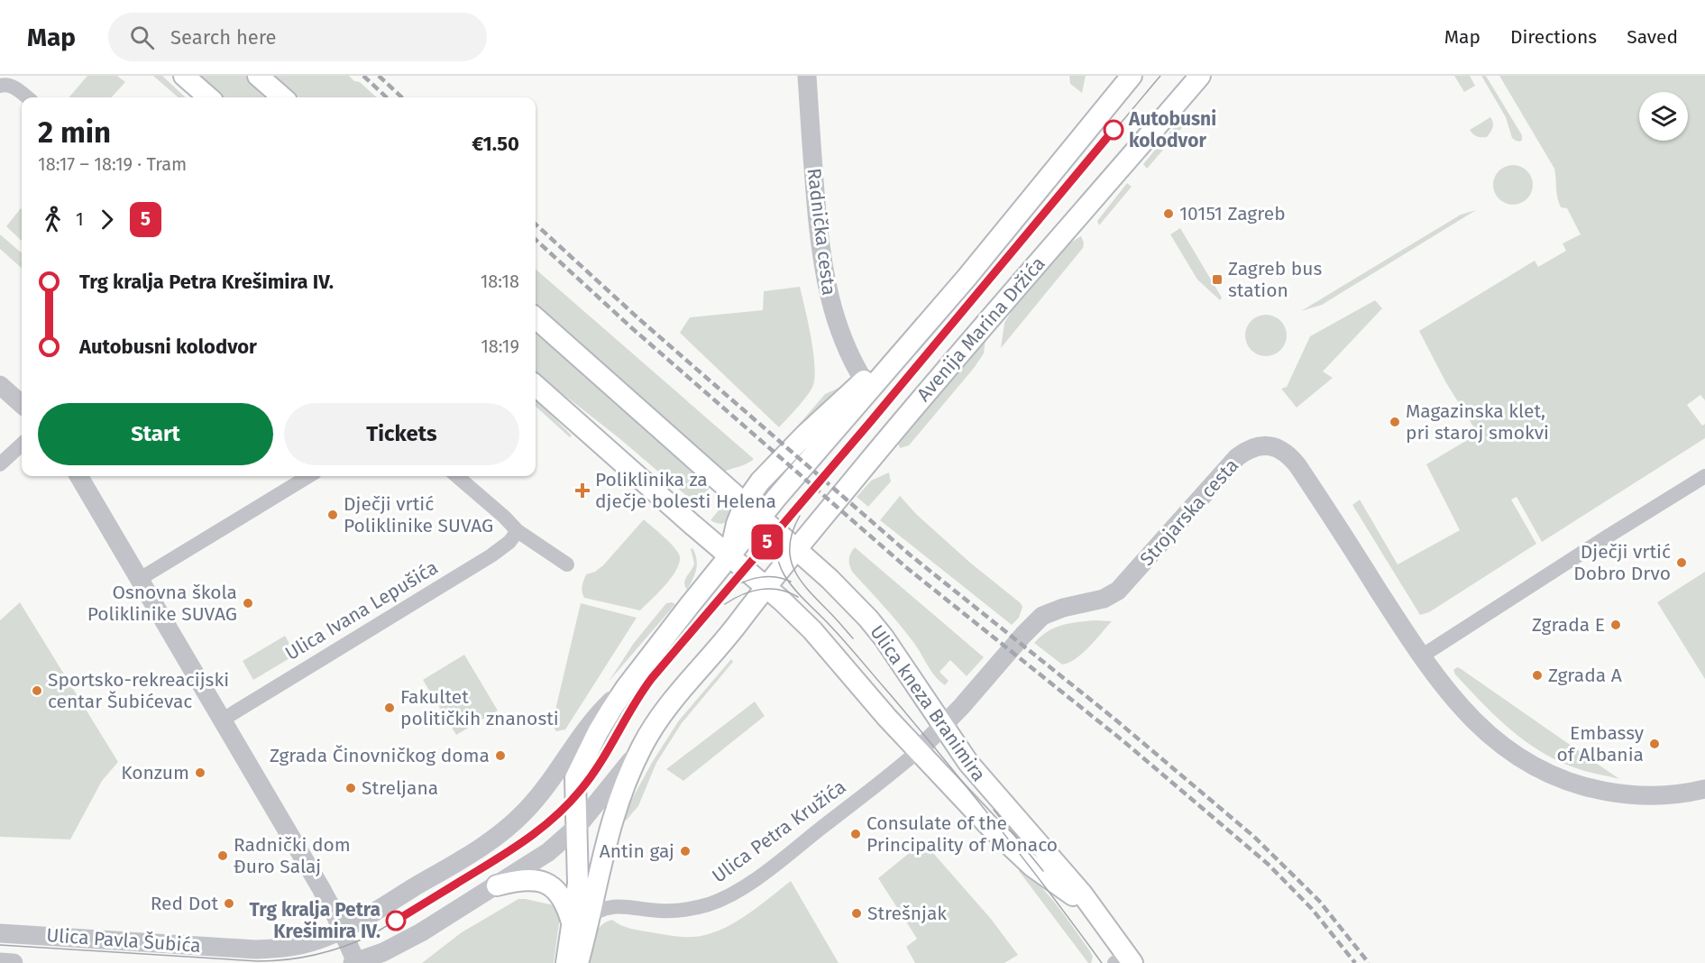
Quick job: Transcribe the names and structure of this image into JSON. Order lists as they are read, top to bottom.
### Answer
{
  "streets": {
    "main road": ["Avenija Marina Držića", "Ulica kneza Branimira"],
    "street": [
      "Radnička cesta",
      "Strojarska cesta",
      "Ulica Ivana Lepušića",
      "Ulica Petra Kružića",
      "Ulica Pavla Šubića"
    ]
  },
  "crossings": [
    ["Avenija Marina Držića", "Ulica kneza Branimira"],
    ["Strojarska cesta", "Ulica kneza Branimira"],
    ["Strojarska cesta", "Ulica Petra Kružića"],
    ["Ulica kneza Branimira", "Ulica Petra Kružića"]
  ],
  "places": {
    "other": [
      "Autobusni kolodvor",
      "10151 Zagreb",
      "Magazinska klet, pri staroj smokvi",
      "Dječji vrtić Poliklinike SUVAG",
      "Dječji vrtić Dobro Drvo",
      "Osnovna škola Poliklinike SUVAG",
      "Zgrada E",
      "Zgrada A",
      "Sportsko-rekreacijski centar Šubićevac",
      "Fakultet političkih znanosti",
      "Embassy of Albania",
      "Zgrada Činovničkog doma",
      "Konzum",
      "Streljana",
      "Consulate of the Principality of Monaco",
      "Antin gaj",
      "Radnički dom Đuro Salaj",
      "Red Dot",
      "Strešnjak",
      "Trg kralja Petra Krešimira IV."
    ],
    "transit": ["Zagreb bus station"],
    "health": ["Poliklinika za dječje bolesti Helena"]
  },
  "lines": ["tram line 5"],
  "page": {
    "header": "Map",
    "search": "Search here",
    "nav": ["Map", "Directions", "Saved"],
    "on_map": "5",
    "heading": ["2 min", "18:17 – 18:19 · Tram", "€1.50"],
    "legs": ["1", "5"],
    "list": [
      {
        "name": "Trg kralja Petra Krešimira IV.",
        "value": "18:18"
      },
      {
        "name": "Autobusni kolodvor",
        "value": "18:19"
      }
    ],
    "buttons": ["Start", "Tickets"]
  }
}
